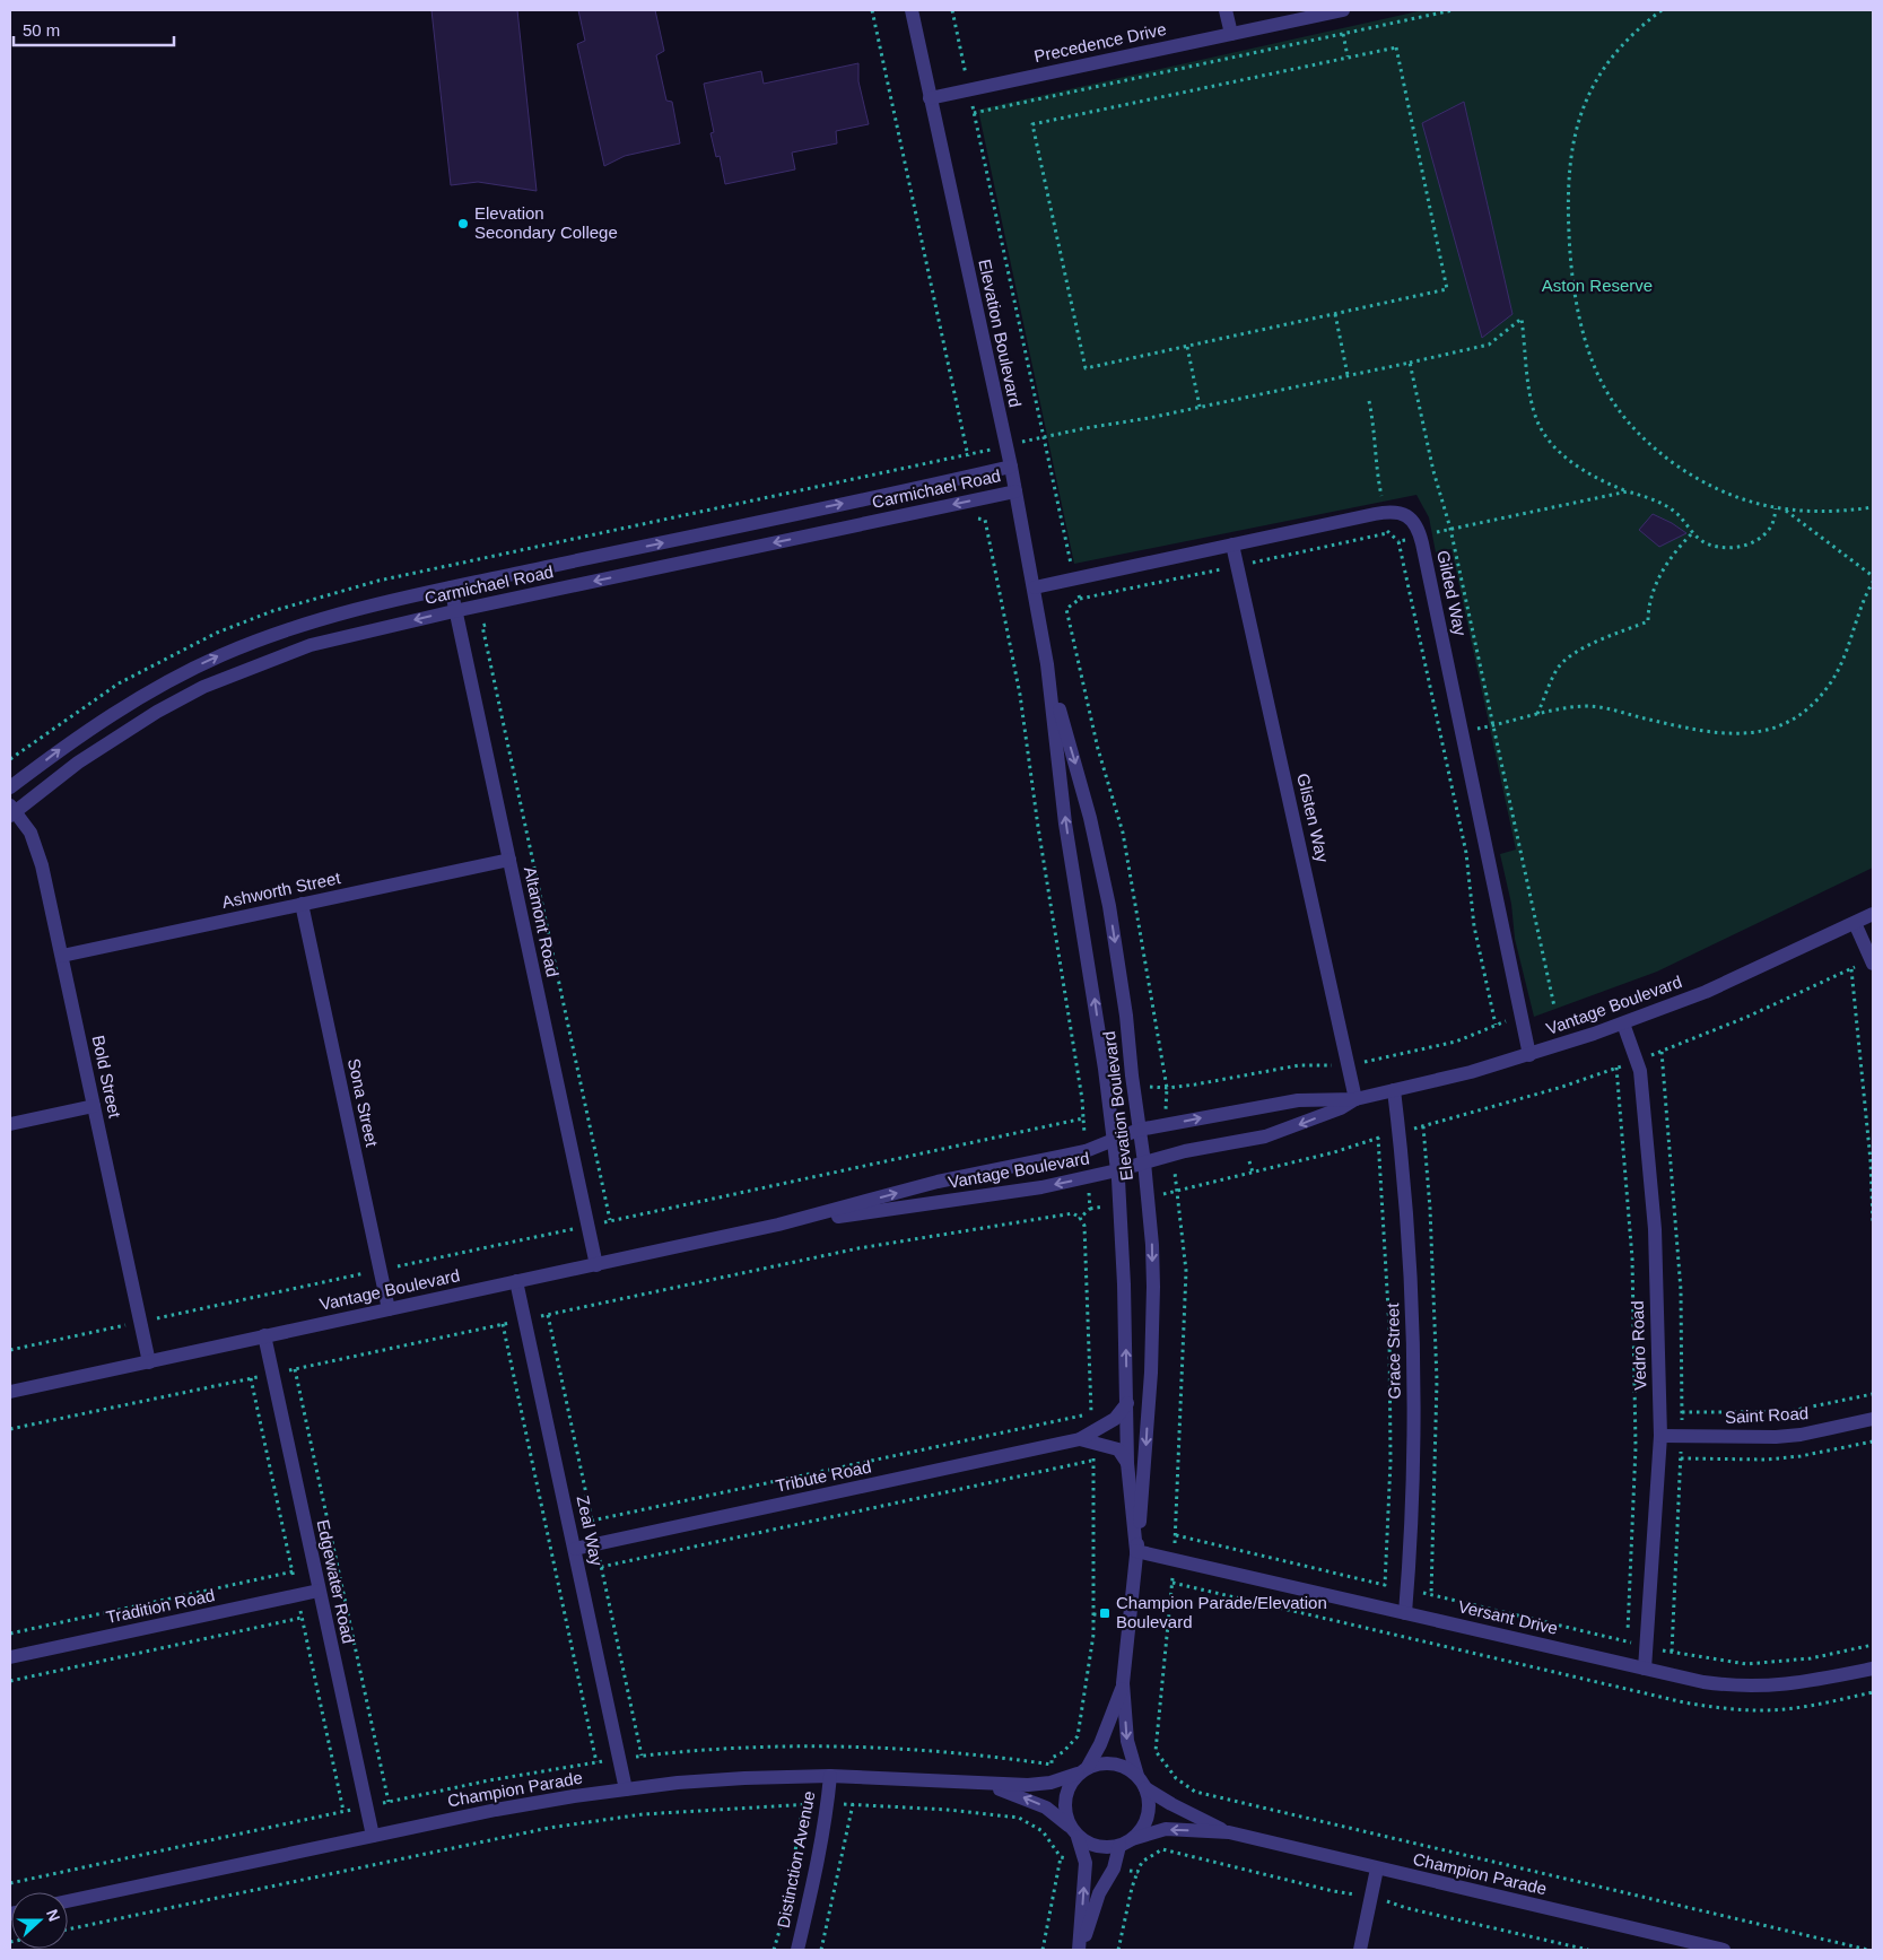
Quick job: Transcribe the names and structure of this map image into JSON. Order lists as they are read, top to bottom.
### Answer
{
  "streets": {
    "street": [
      "Precedence Drive",
      "Elevation Boulevard",
      "Carmichael Road",
      "Gilded Way",
      "Glisten Way",
      "Ashworth Street",
      "Altamont Road",
      "Vantage Boulevard",
      "Bold Street",
      "Sona Street",
      "Vedro Road",
      "Grace Street",
      "Saint Road",
      "Tribute Road",
      "Zeal Way",
      "Edgewater Road",
      "Tradition Road",
      "Versant Drive",
      "Champion Parade",
      "Distinction Avenue"
    ]
  },
  "crossings": [
    ["Precedence Drive", "Elevation Boulevard"],
    ["Elevation Boulevard", "Carmichael Road"],
    ["Elevation Boulevard", "Gilded Way"],
    ["Elevation Boulevard", "Vantage Boulevard"],
    ["Elevation Boulevard", "Versant Drive"],
    ["Elevation Boulevard", "Champion Parade"],
    ["Carmichael Road", "Altamont Road"],
    ["Carmichael Road", "Bold Street"],
    ["Gilded Way", "Glisten Way"],
    ["Gilded Way", "Vantage Boulevard"],
    ["Glisten Way", "Vantage Boulevard"],
    ["Ashworth Street", "Altamont Road"],
    ["Ashworth Street", "Bold Street"],
    ["Ashworth Street", "Sona Street"],
    ["Altamont Road", "Vantage Boulevard"],
    ["Vantage Boulevard", "Bold Street"],
    ["Vantage Boulevard", "Sona Street"],
    ["Vantage Boulevard", "Vedro Road"],
    ["Vantage Boulevard", "Grace Street"],
    ["Vantage Boulevard", "Zeal Way"],
    ["Vantage Boulevard", "Edgewater Road"],
    ["Vedro Road", "Saint Road"],
    ["Vedro Road", "Versant Drive"],
    ["Grace Street", "Versant Drive"],
    ["Tribute Road", "Zeal Way"],
    ["Zeal Way", "Champion Parade"],
    ["Edgewater Road", "Tradition Road"],
    ["Edgewater Road", "Champion Parade"],
    ["Champion Parade", "Distinction Avenue"]
  ],
  "parks": ["Aston Reserve"],
  "places": {
    "other": ["Elevation Secondary College"],
    "transit": ["Champion Parade/Elevation Boulevard"]
  },
  "scale_bar": "50 m",
  "north": "right"
}
